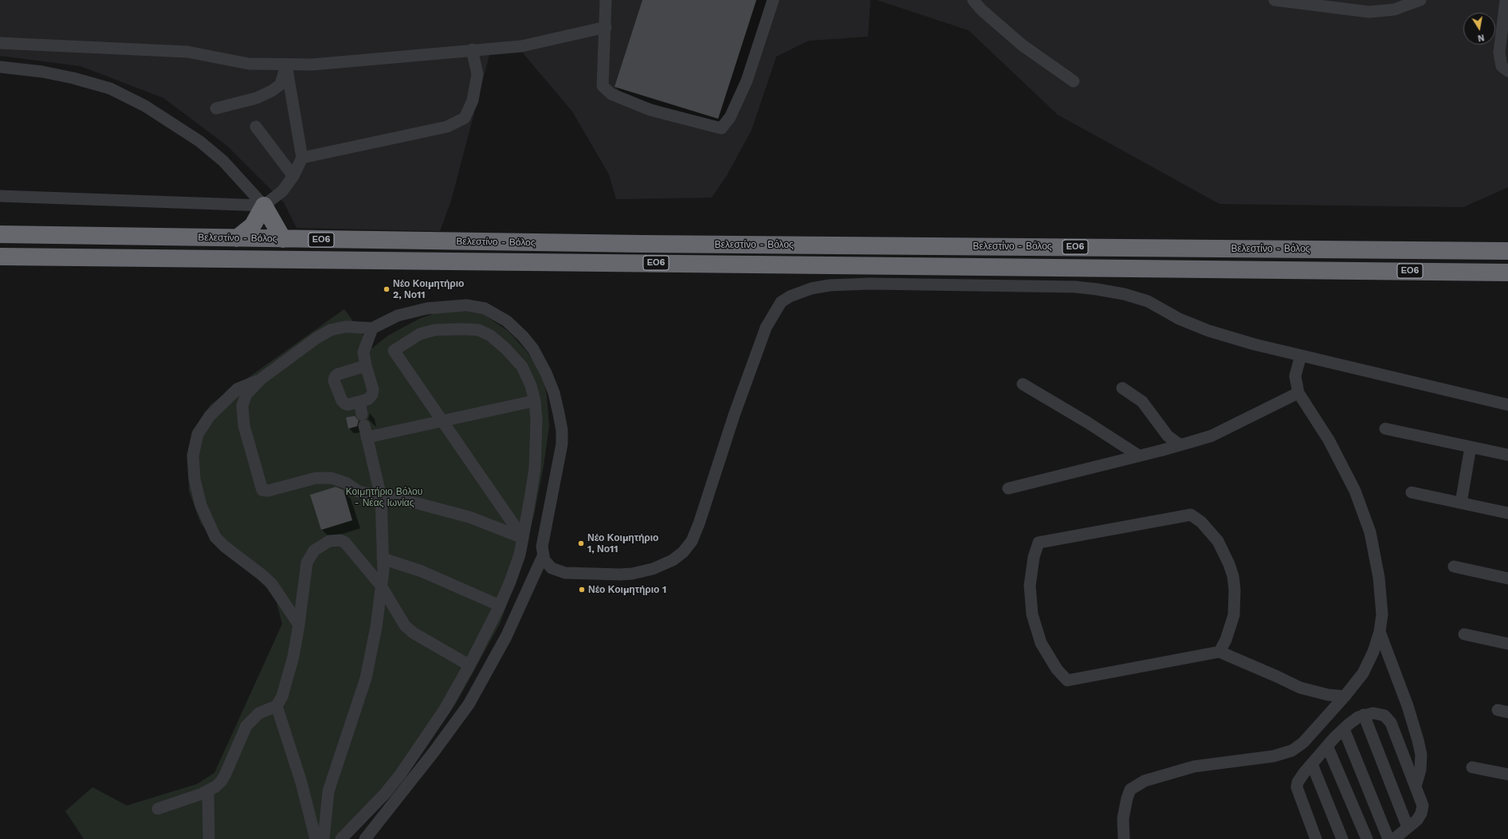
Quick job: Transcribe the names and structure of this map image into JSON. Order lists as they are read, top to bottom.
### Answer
{
  "streets": {
    "highway": ["Βελεστίνο - Βόλος", "ΕΟ6"]
  },
  "parks": ["Κοιμητήριο Βόλου - Νέας Ιωνίας"],
  "places": ["Νέο Κοιμητήριο 2, Νο11", "Νέο Κοιμητήριο 1, Νο11", "Νέο Κοιμητήριο 1"],
  "north": "bottom"
}
